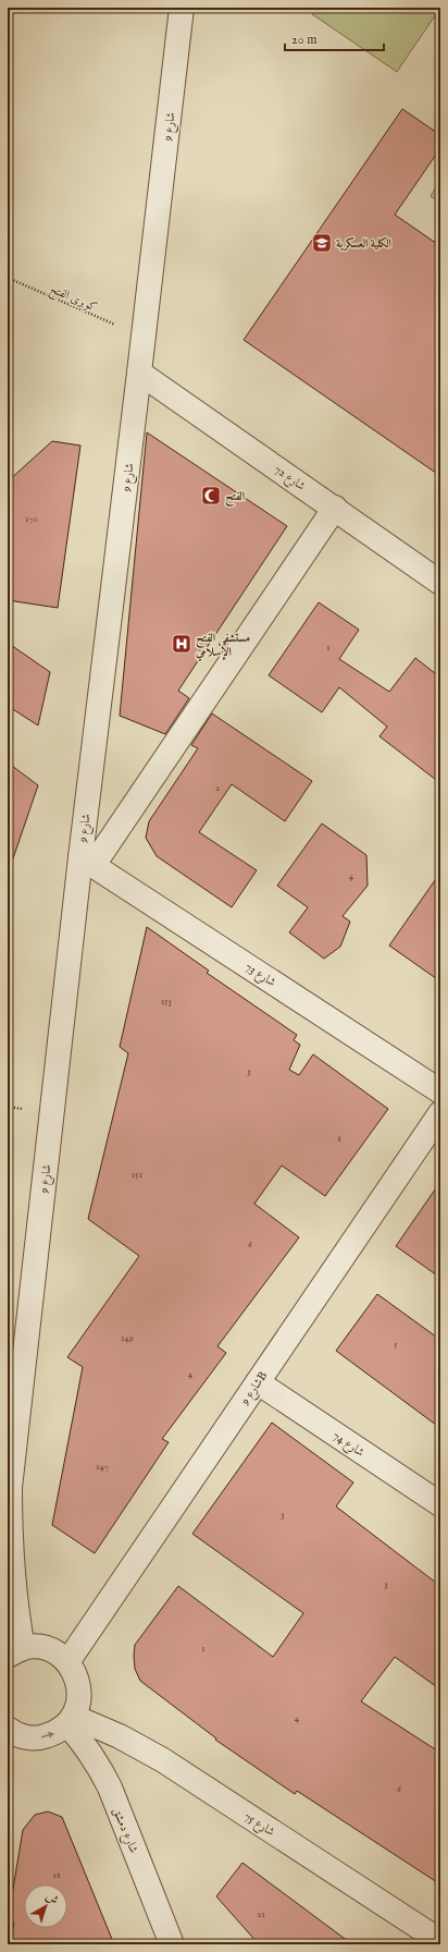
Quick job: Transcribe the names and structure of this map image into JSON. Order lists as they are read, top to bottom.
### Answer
{
  "streets": {
    "street": [
      "شارع 9",
      "شارع 72",
      "شارع 73",
      "شارع 9B",
      "شارع 74",
      "شارع 75",
      "شارع دمشق"
    ],
    "path": ["كوبرى الفتح"]
  },
  "crossings": [
    ["شارع 9", "شارع 72"],
    ["شارع 9", "شارع 73"],
    ["شارع 9B", "شارع 74"],
    ["شارع 75", "شارع دمشق"]
  ],
  "places": {
    "school or university": ["الكلية العسكرية"],
    "mosque": ["الفتح"],
    "hospital": ["مستشفى الفتح الإسلامي"]
  },
  "house_numbers": [
    "170",
    "1",
    "2",
    "4",
    "153",
    "3",
    "8",
    "151",
    "6",
    "149",
    "5",
    "4",
    "147",
    "3",
    "3",
    "1",
    "4",
    "6",
    "18",
    "21"
  ],
  "scale_bar": "20 m",
  "north": "top right"
}
